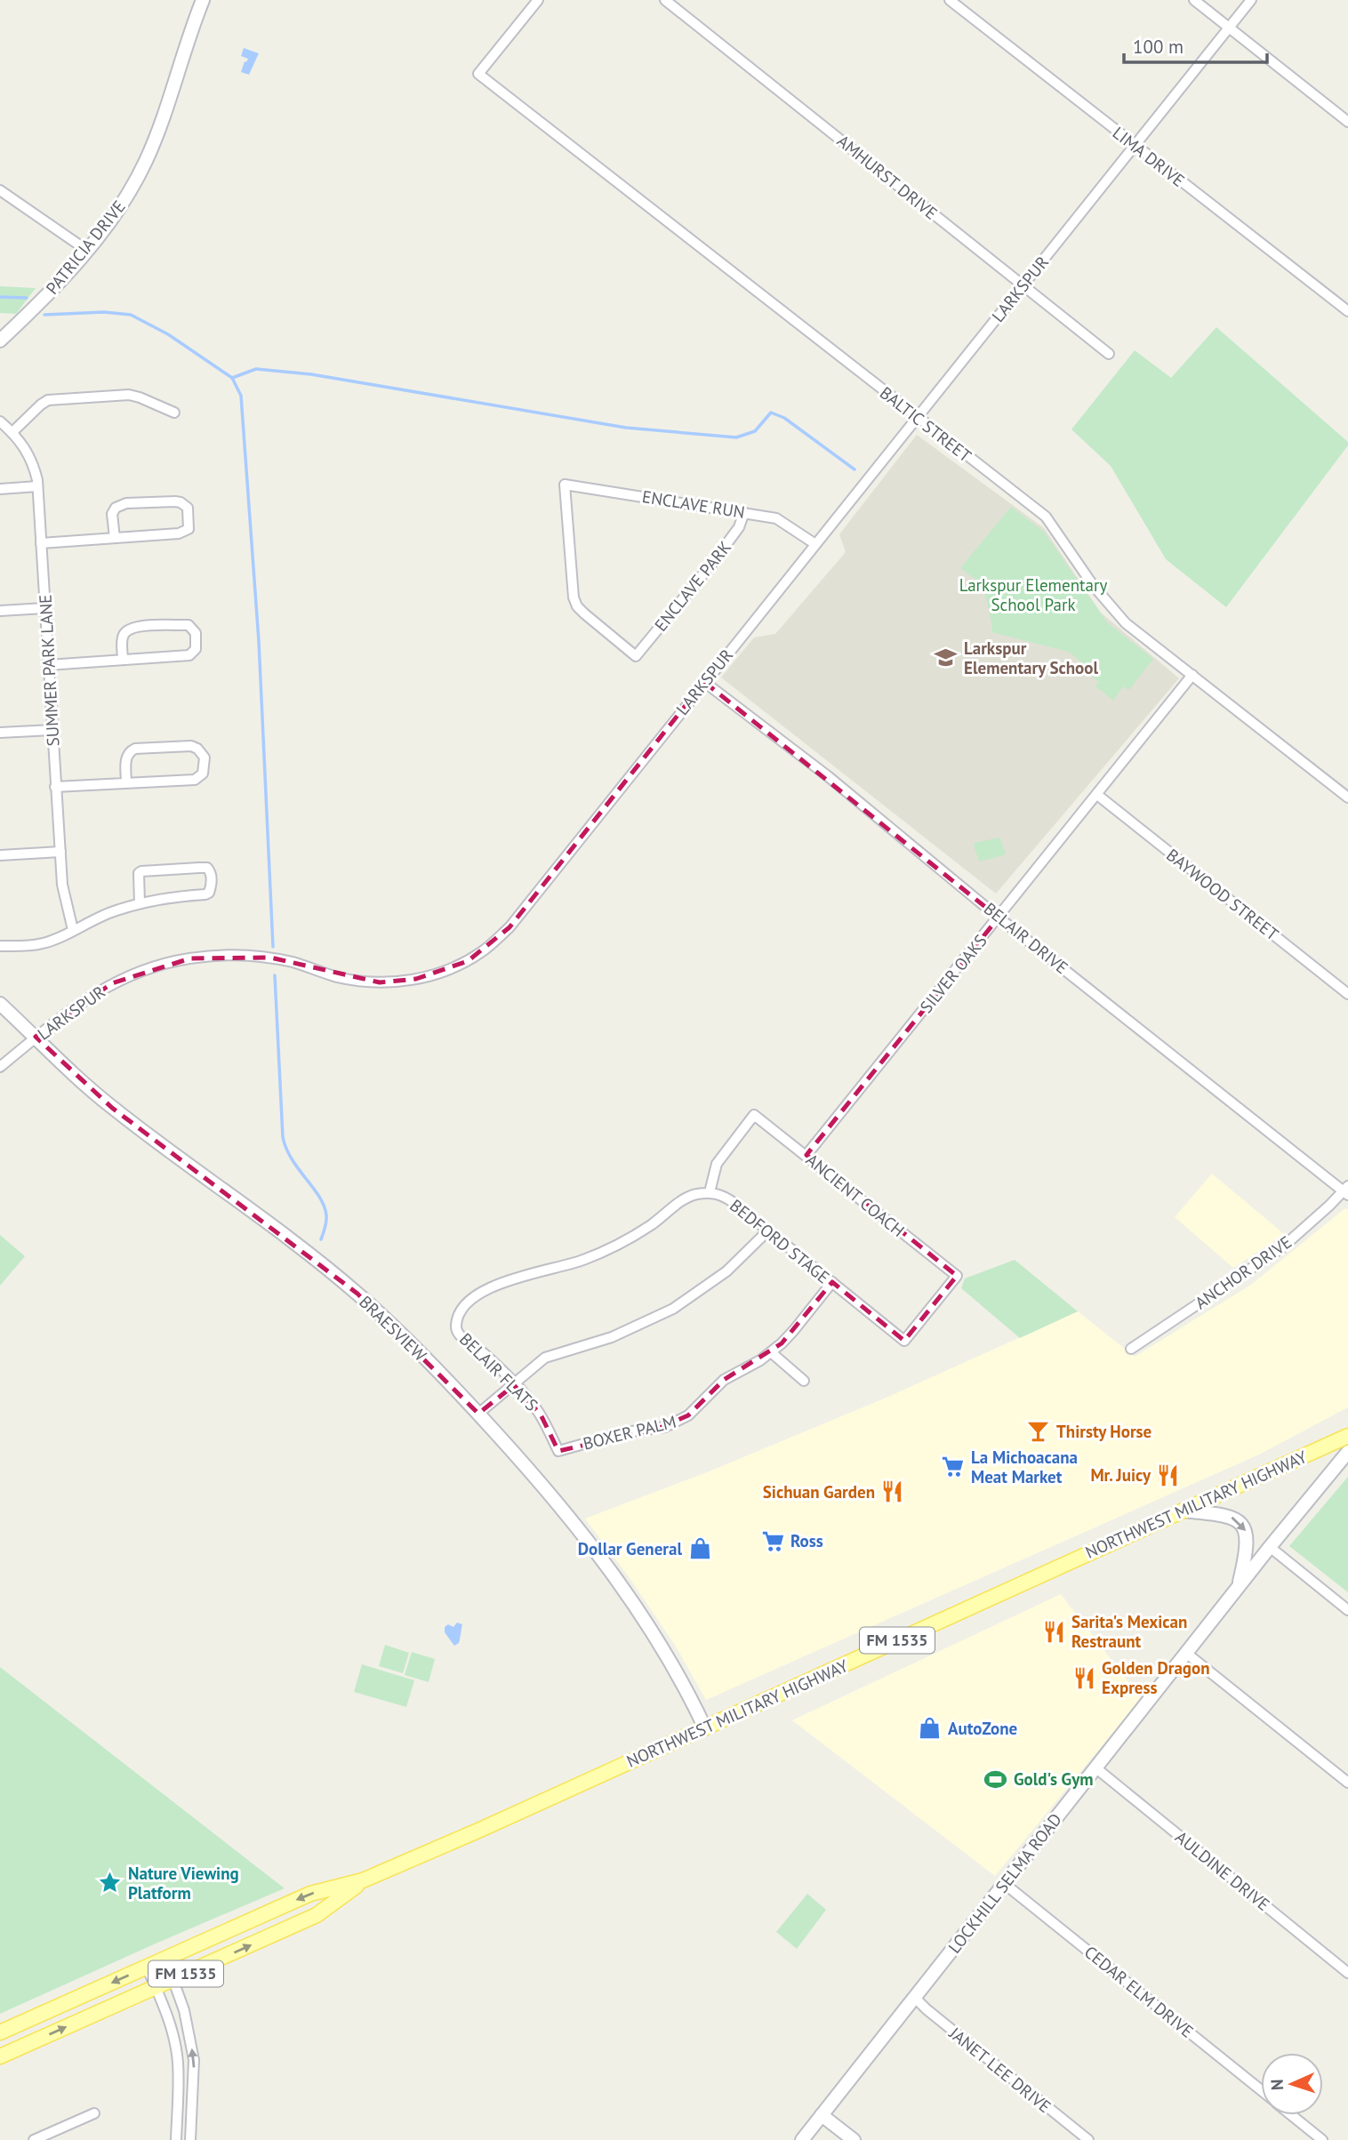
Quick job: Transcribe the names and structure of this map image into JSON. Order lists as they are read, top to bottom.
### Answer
{
  "streets": {
    "main road": ["NORTHWEST MILITARY HIGHWAY", "FM 1535"],
    "street": [
      "LIMA DRIVE",
      "AMHURST DRIVE",
      "PATRICIA DRIVE",
      "LARKSPUR",
      "BALTIC STREET",
      "ENCLAVE RUN",
      "ENCLAVE PARK",
      "SUMMER PARK LANE",
      "BAYWOOD STREET",
      "BELAIR DRIVE",
      "SILVER OAKS",
      "ANCIENT COACH",
      "BEDFORD STAGE",
      "ANCHOR DRIVE",
      "BRAESVIEW",
      "BELAIR FLATS",
      "BOXER PALM",
      "AULDINE DRIVE",
      "LOCKHILL SELMA ROAD",
      "CEDAR ELM DRIVE",
      "JANET LEE DRIVE"
    ]
  },
  "crossings": [
    ["LIMA DRIVE", "LARKSPUR"],
    ["AMHURST DRIVE", "LARKSPUR"],
    ["LARKSPUR", "BALTIC STREET"],
    ["LARKSPUR", "ENCLAVE RUN"],
    ["LARKSPUR", "BELAIR DRIVE"],
    ["LARKSPUR", "BRAESVIEW"],
    ["BALTIC STREET", "SILVER OAKS"],
    ["ENCLAVE RUN", "ENCLAVE PARK"],
    ["BAYWOOD STREET", "SILVER OAKS"],
    ["BELAIR DRIVE", "SILVER OAKS"],
    ["BELAIR DRIVE", "ANCHOR DRIVE"],
    ["SILVER OAKS", "ANCIENT COACH"],
    ["ANCIENT COACH", "BEDFORD STAGE"],
    ["BEDFORD STAGE", "BELAIR FLATS"],
    ["BEDFORD STAGE", "BOXER PALM"],
    ["BRAESVIEW", "NORTHWEST MILITARY HIGHWAY"],
    ["BELAIR FLATS", "BOXER PALM"],
    ["AULDINE DRIVE", "LOCKHILL SELMA ROAD"],
    ["LOCKHILL SELMA ROAD", "CEDAR ELM DRIVE"],
    ["LOCKHILL SELMA ROAD", "JANET LEE DRIVE"]
  ],
  "parks": ["Larkspur Elementary School Park"],
  "places": {
    "school or university": ["Larkspur Elementary School"],
    "bar": ["Thirsty Horse"],
    "supermarket": ["La Michoacana Meat Market", "Ross"],
    "restaurant": [
      "Mr. Juicy",
      "Sichuan Garden",
      "Sarita's Mexican Restraunt",
      "Golden Dragon Express"
    ],
    "shop": ["Dollar General", "AutoZone"],
    "sports": ["Gold's Gym"],
    "place": ["Nature Viewing Platform"]
  },
  "scale_bar": "100 m",
  "north": "left"
}
